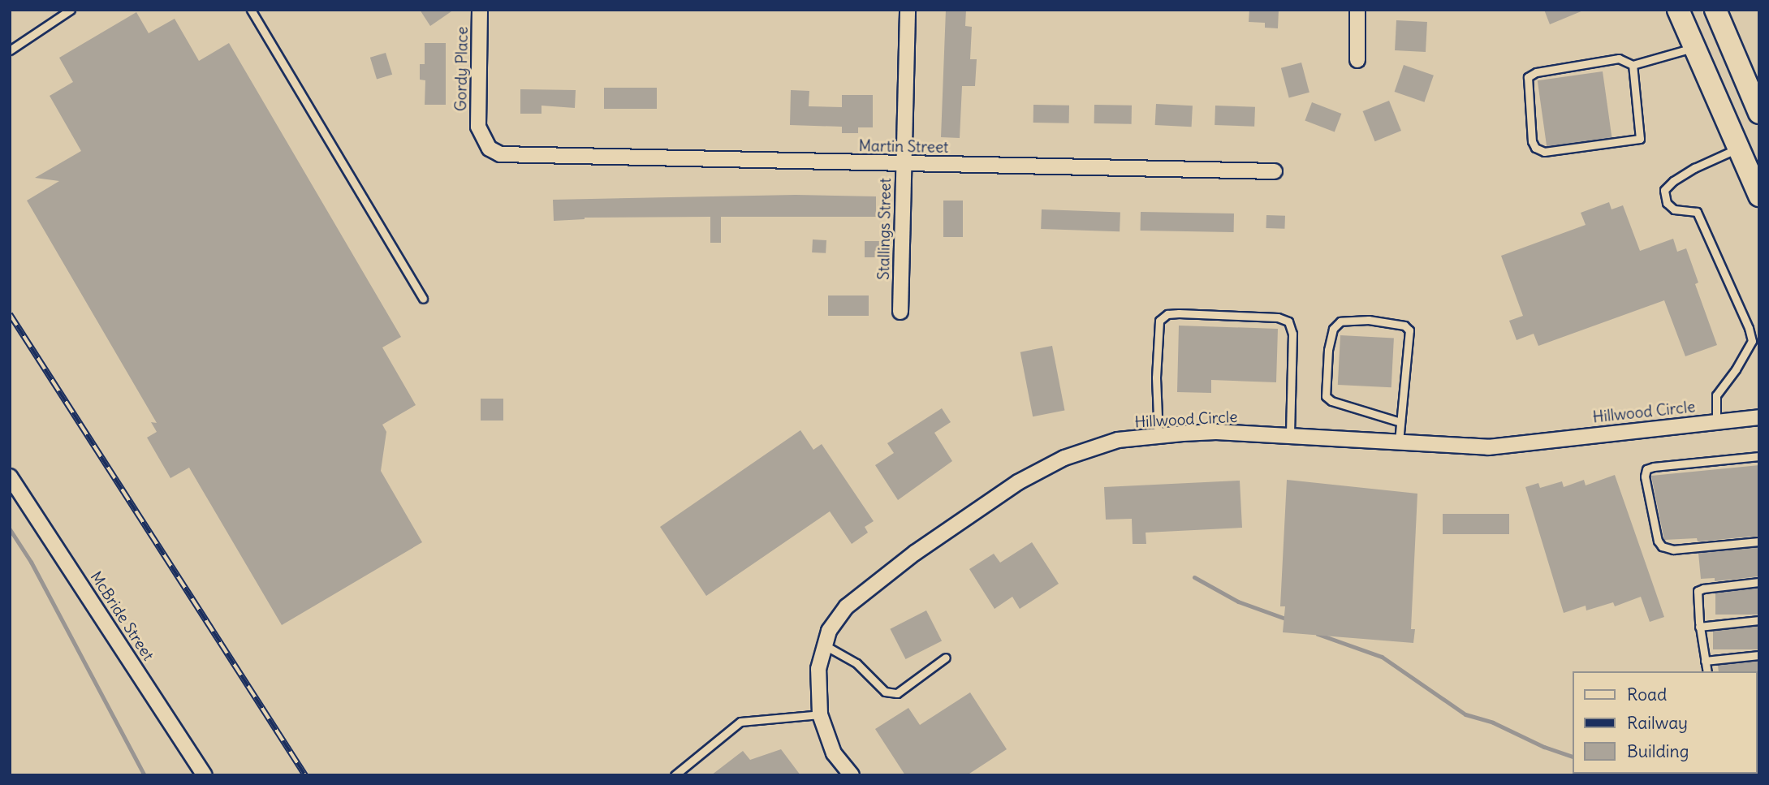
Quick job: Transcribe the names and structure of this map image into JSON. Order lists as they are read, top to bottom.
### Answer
{
  "streets": {
    "street": [
      "Gordy Place",
      "Martin Street",
      "Stallings Street",
      "Hillwood Circle",
      "McBride Street"
    ]
  },
  "crossings": [
    ["Gordy Place", "Martin Street"],
    ["Martin Street", "Stallings Street"]
  ],
  "legend": ["Road", "Railway", "Building"]
}
